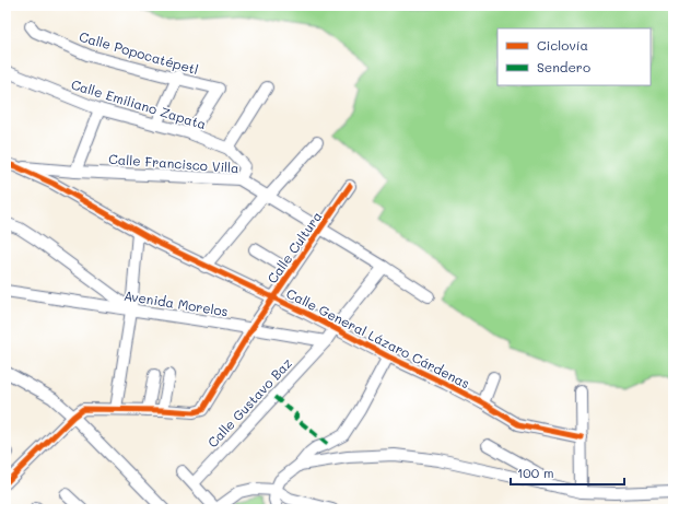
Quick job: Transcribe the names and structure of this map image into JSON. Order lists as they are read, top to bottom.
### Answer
{
  "streets": {
    "street": [
      "Calle Popocatépetl",
      "Calle Emiliano Zapata",
      "Calle Francisco Villa",
      "Calle Cultura",
      "Avenida Morelos",
      "Calle General Lázaro Cárdenas",
      "Calle Gustavo Baz"
    ]
  },
  "crossings": [
    ["Calle Popocatépetl", "Calle Emiliano Zapata"],
    ["Calle Emiliano Zapata", "Calle Francisco Villa"],
    ["Calle Francisco Villa", "Calle Cultura"],
    ["Calle Francisco Villa", "Calle General Lázaro Cárdenas"],
    ["Calle Cultura", "Avenida Morelos"],
    ["Calle Cultura", "Calle General Lázaro Cárdenas"],
    ["Avenida Morelos", "Calle Gustavo Baz"]
  ],
  "legend": ["Ciclovía", "Sendero"],
  "scale_bar": "100 m"
}
